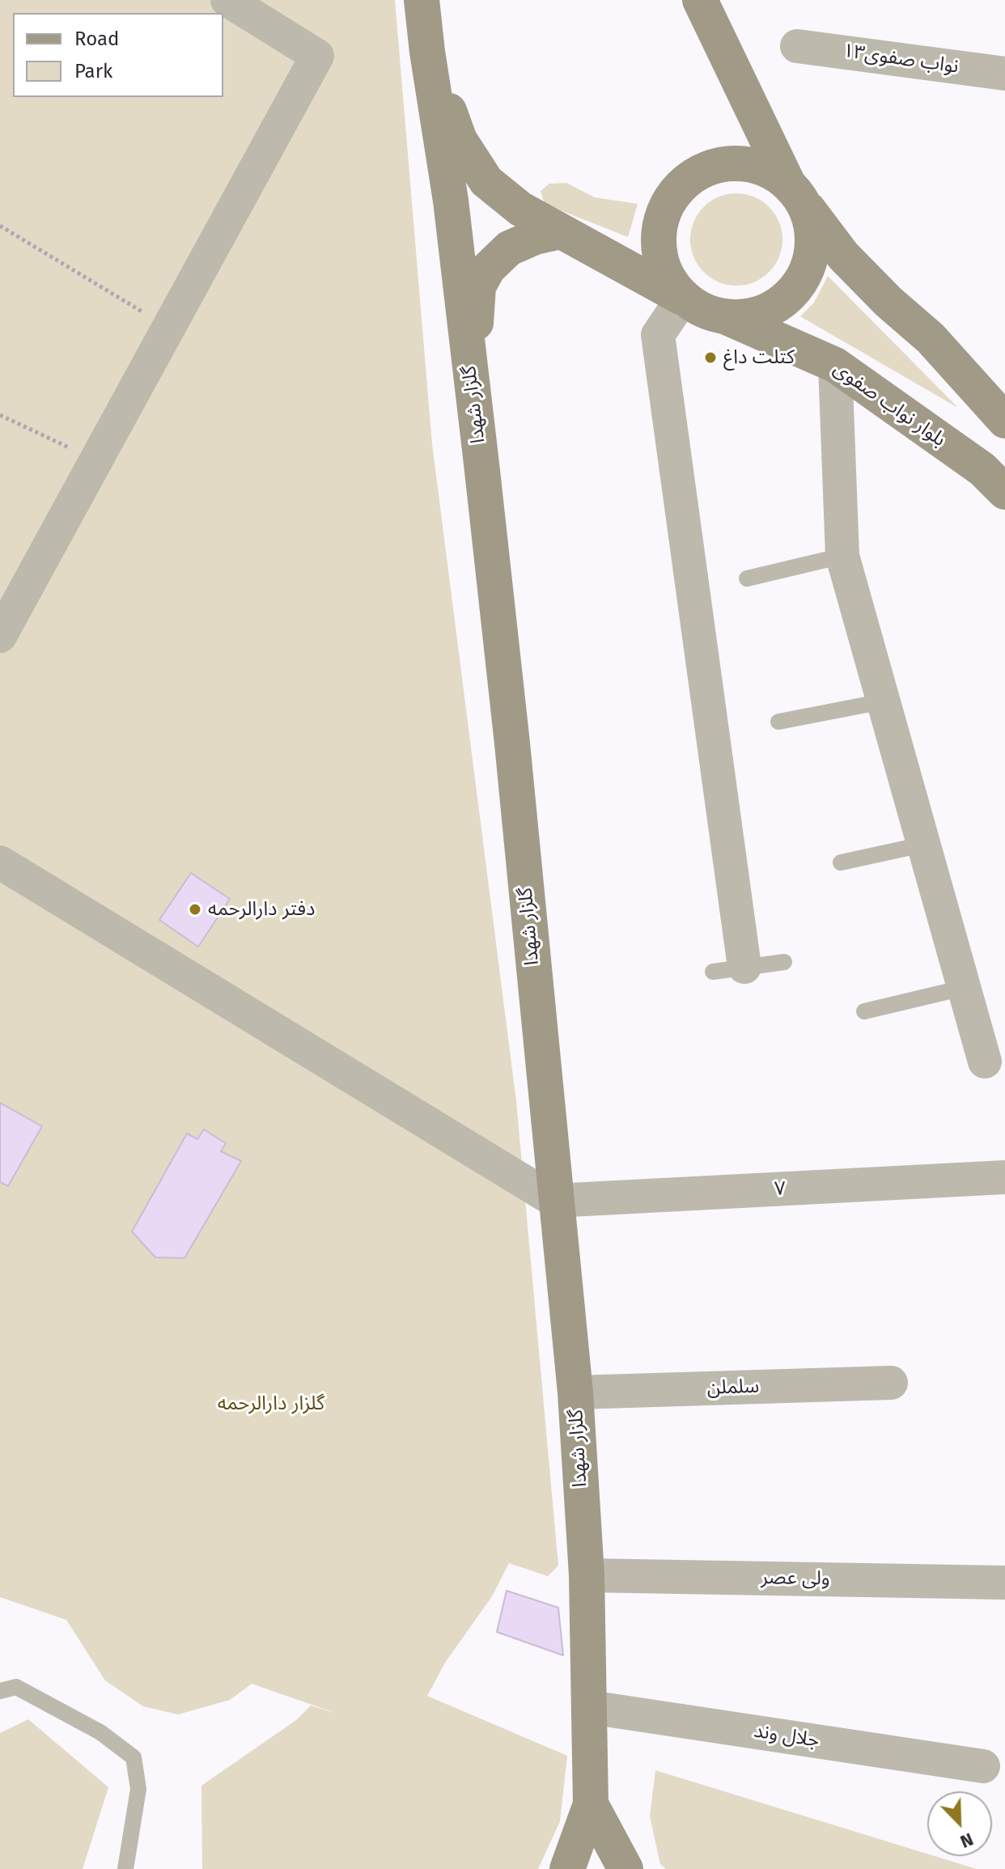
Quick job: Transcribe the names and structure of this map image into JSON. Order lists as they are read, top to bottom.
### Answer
{
  "streets": {
    "street": [
      "۱۳نواب صفوی",
      "گلزار شهدا",
      "بلوار نواب صفوی",
      "۷",
      "سلملن",
      "ولی عصر",
      "جلال وند"
    ]
  },
  "crossings": [
    ["گلزار شهدا", "۷"],
    ["گلزار شهدا", "سلملن"],
    ["گلزار شهدا", "ولی عصر"],
    ["گلزار شهدا", "جلال وند"]
  ],
  "parks": ["گلزار دارالرحمه"],
  "places": ["کتلت داغ", "دفتر دارالرحمه"],
  "legend": ["Road", "Park"],
  "north": "bottom right"
}
